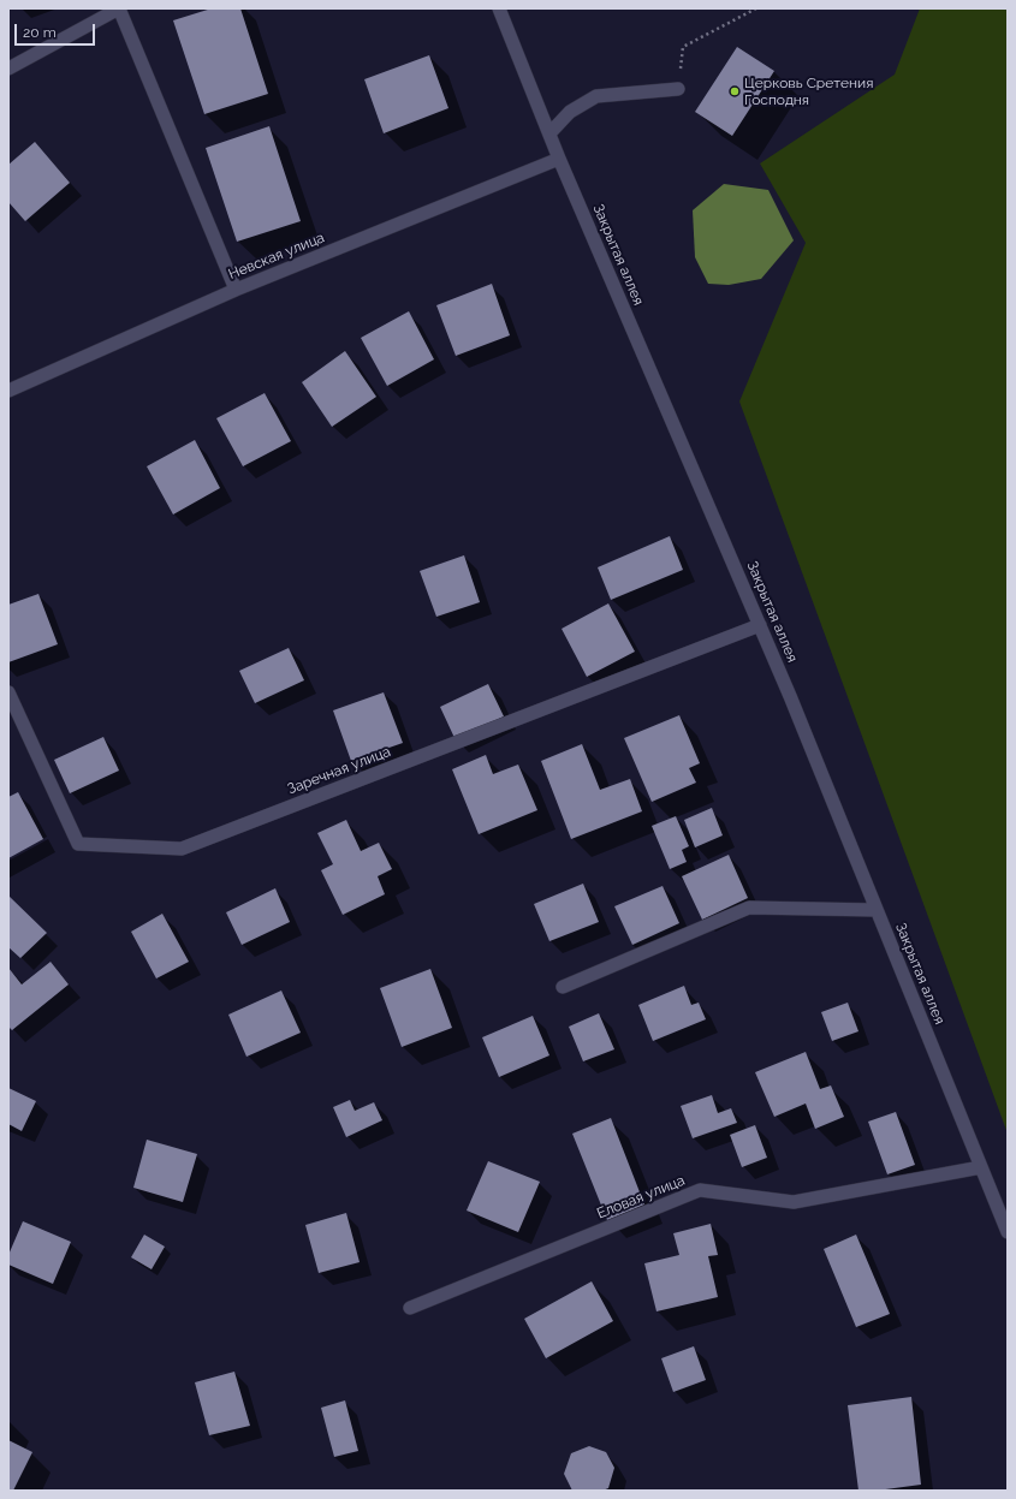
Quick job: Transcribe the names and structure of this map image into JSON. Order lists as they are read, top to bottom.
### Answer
{
  "streets": {
    "lane": [
      "Закрытая аллея",
      "Невская улица",
      "Заречная улица",
      "Еловая улица"
    ]
  },
  "crossings": [
    ["Закрытая аллея", "Невская улица"],
    ["Закрытая аллея", "Заречная улица"],
    ["Закрытая аллея", "Еловая улица"]
  ],
  "places": ["Церковь Сретения Господня"],
  "scale_bar": "20 m"
}
